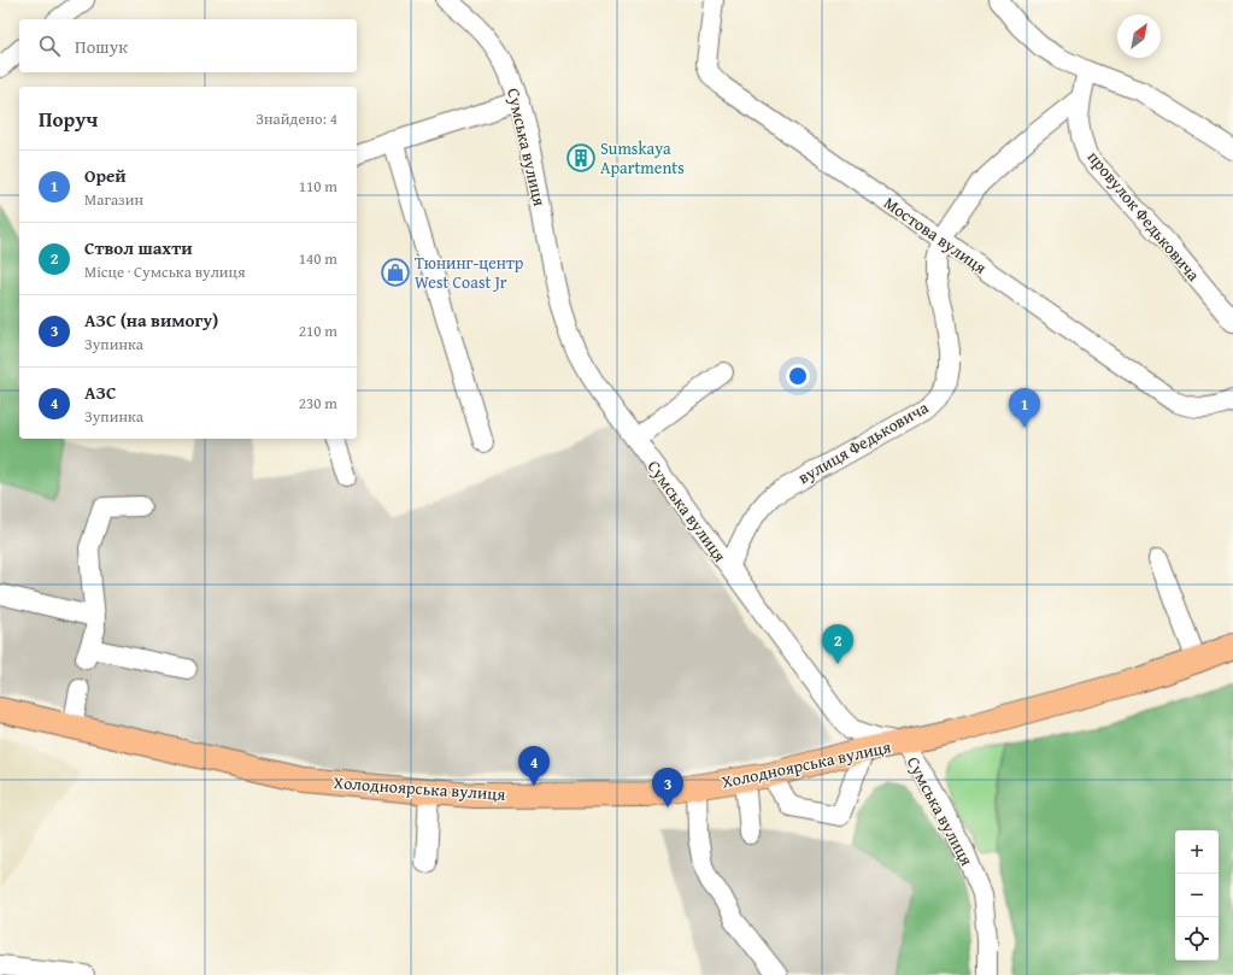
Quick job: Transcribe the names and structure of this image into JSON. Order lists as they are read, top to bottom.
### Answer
{
  "streets": {
    "main road": ["Холодноярська вулиця"],
    "street": [
      "Сумська вулиця",
      "провулок Федьковича",
      "Мостова вулиця",
      "вулиця Федьковича"
    ]
  },
  "crossings": [
    ["Сумська вулиця", "вулиця Федьковича"],
    ["Сумська вулиця", "Холодноярська вулиця"],
    ["провулок Федьковича", "вулиця Федьковича"],
    ["Мостова вулиця", "вулиця Федьковича"]
  ],
  "places": {
    "building": ["Sumskaya Apartments"],
    "shop": ["Тюнинг-центр West Coast Jr"]
  },
  "north": "top right",
  "page": {
    "search": "Пошук",
    "heading": ["Поруч", "Знайдено: 4"],
    "list": [
      {
        "mark": "1",
        "name": "Орей",
        "note": "Магазин",
        "value": "110 m"
      },
      {
        "mark": "2",
        "name": "Ствол шахти",
        "note": "Місце · Сумська вулиця",
        "value": "140 m"
      },
      {
        "mark": "3",
        "name": "АЗС (на вимогу)",
        "note": "Зупинка",
        "value": "210 m"
      },
      {
        "mark": "4",
        "name": "АЗС",
        "note": "Зупинка",
        "value": "230 m"
      }
    ],
    "pins": [
      "1",
      "2",
      "4",
      "3"
    ],
    "map_buttons": ["+", "−"]
  }
}
